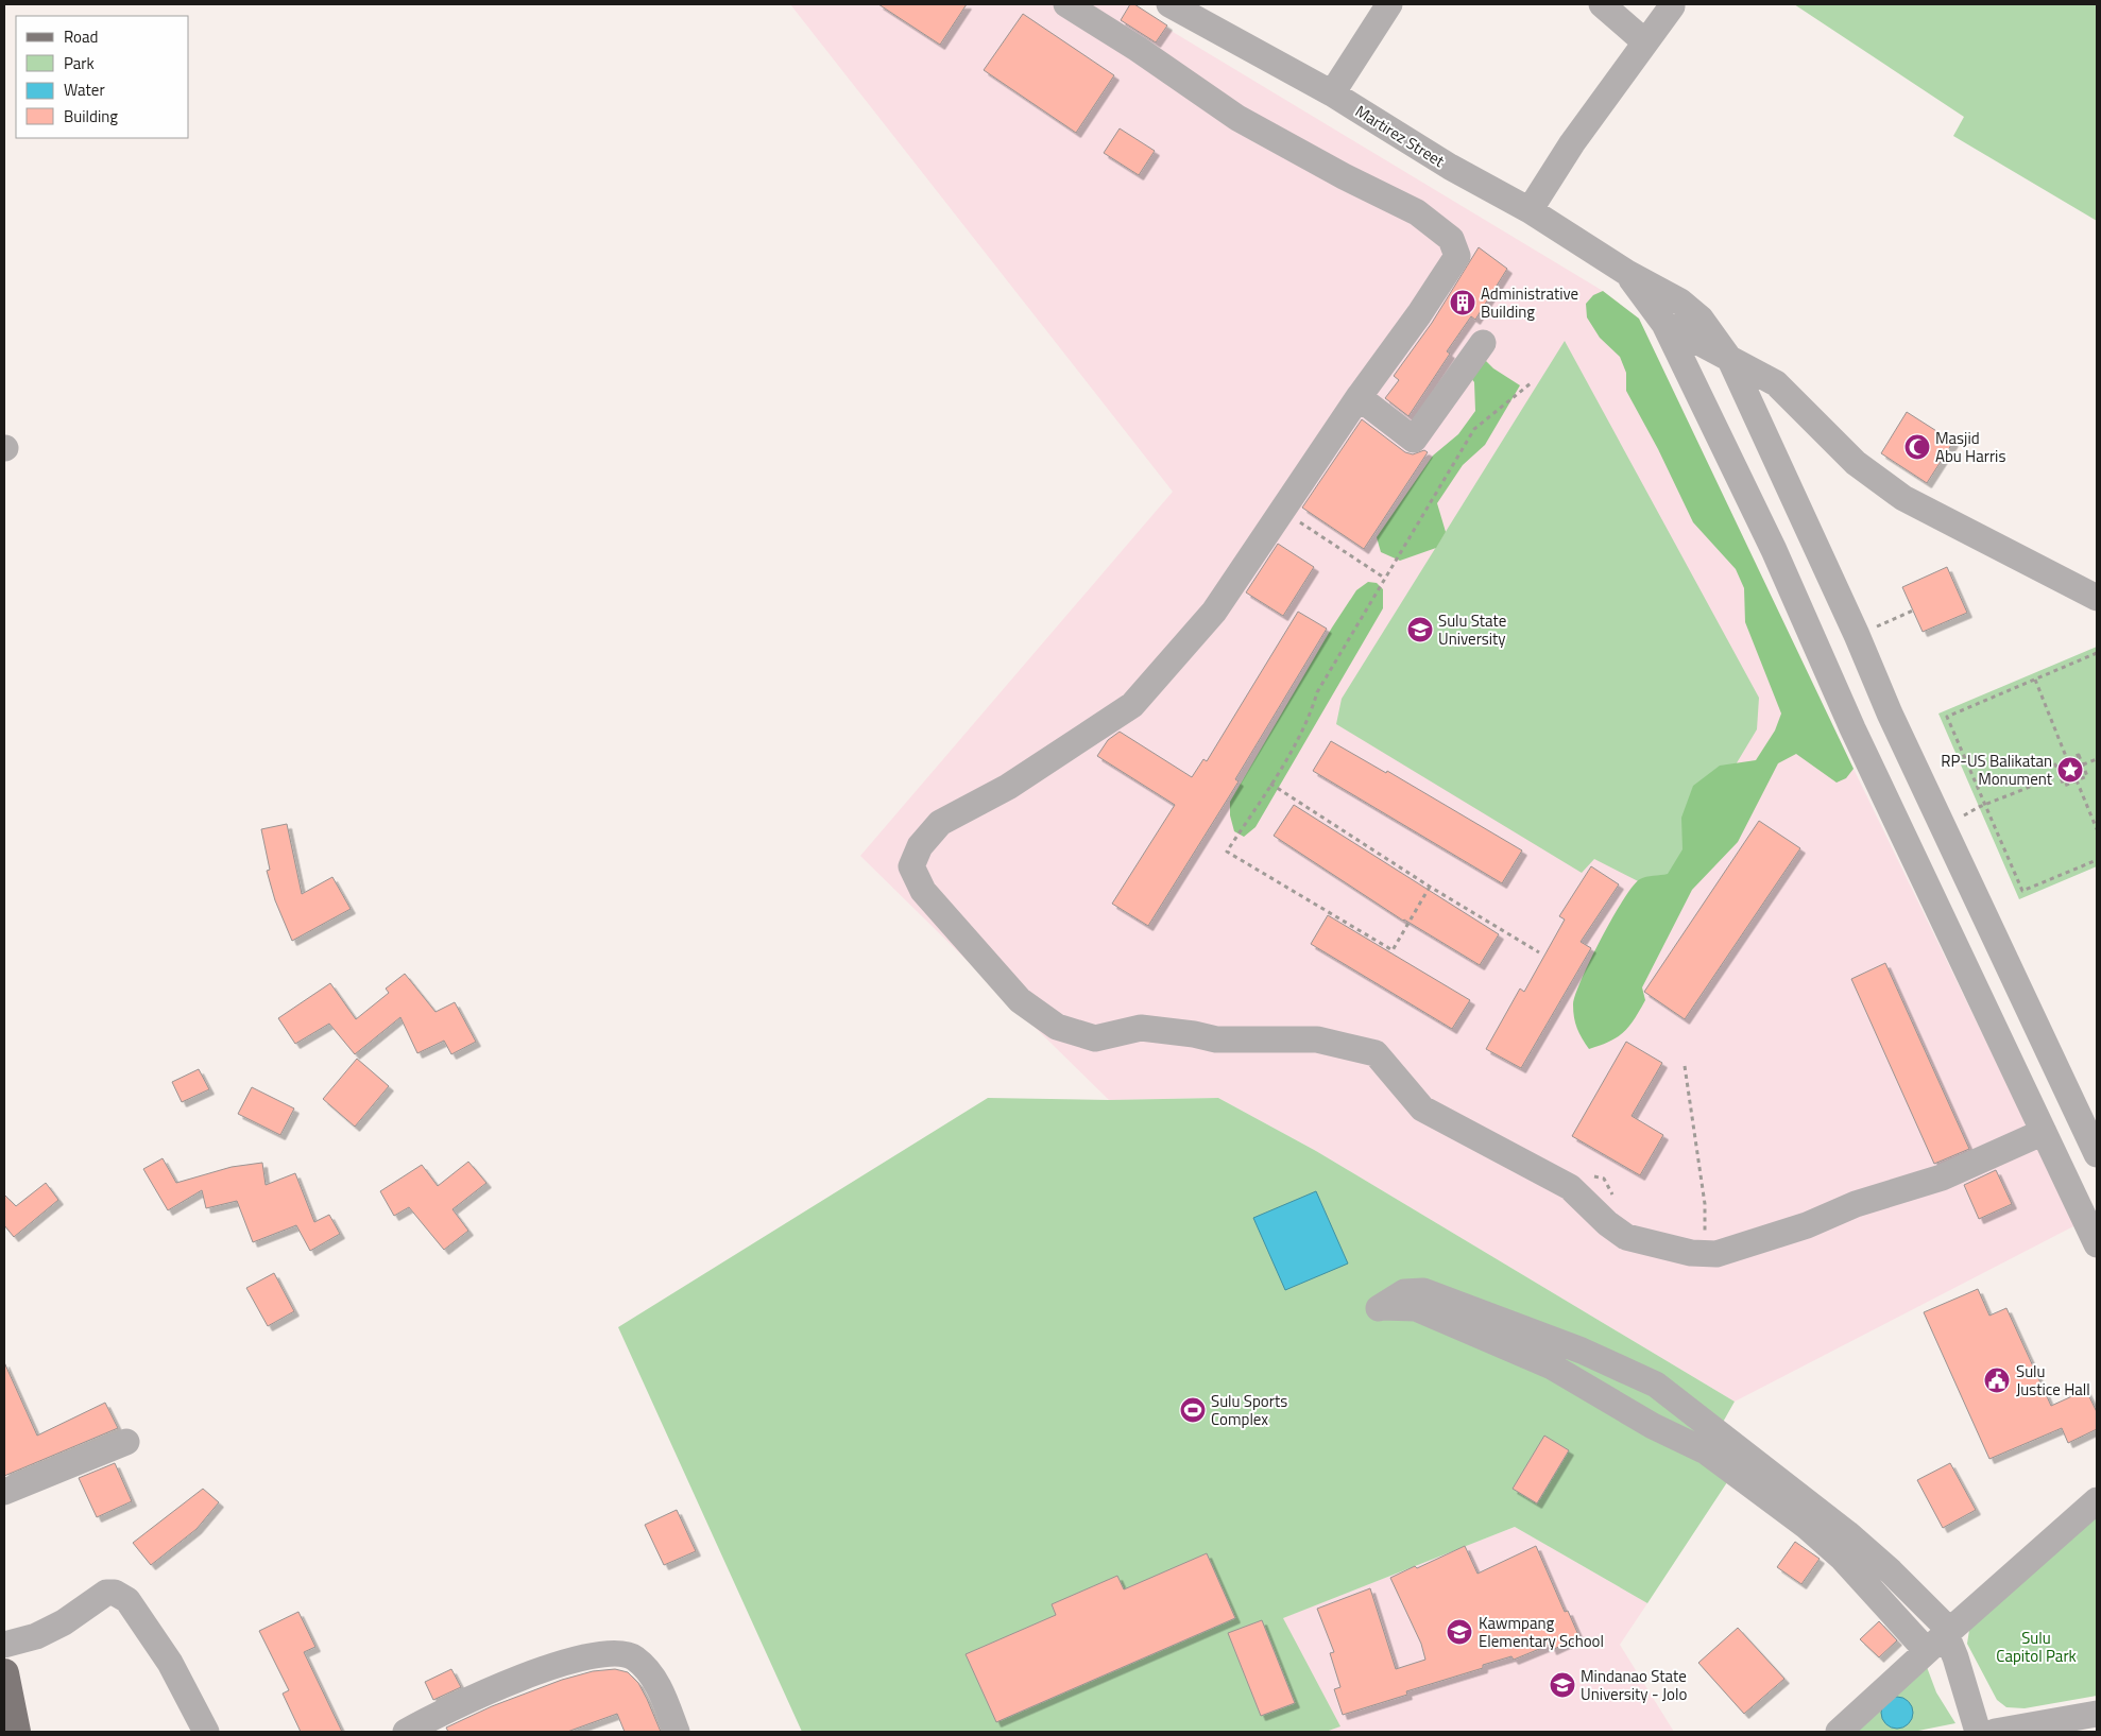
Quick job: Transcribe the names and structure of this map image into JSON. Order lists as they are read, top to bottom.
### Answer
{
  "streets": {
    "street": ["Martirez Street"]
  },
  "parks": ["Sulu Capitol Park"],
  "places": {
    "building": ["Administrative Building"],
    "mosque": ["Masjid Abu Harris"],
    "school or university": ["Sulu State University", "Kawmpang Elementary School", "Mindanao State University - Jolo"],
    "place": ["RP-US Balikatan Monument"],
    "public building": ["Sulu Justice Hall"],
    "sports": ["Sulu Sports Complex"]
  },
  "legend": [
    "Road",
    "Park",
    "Water",
    "Building"
  ]
}
